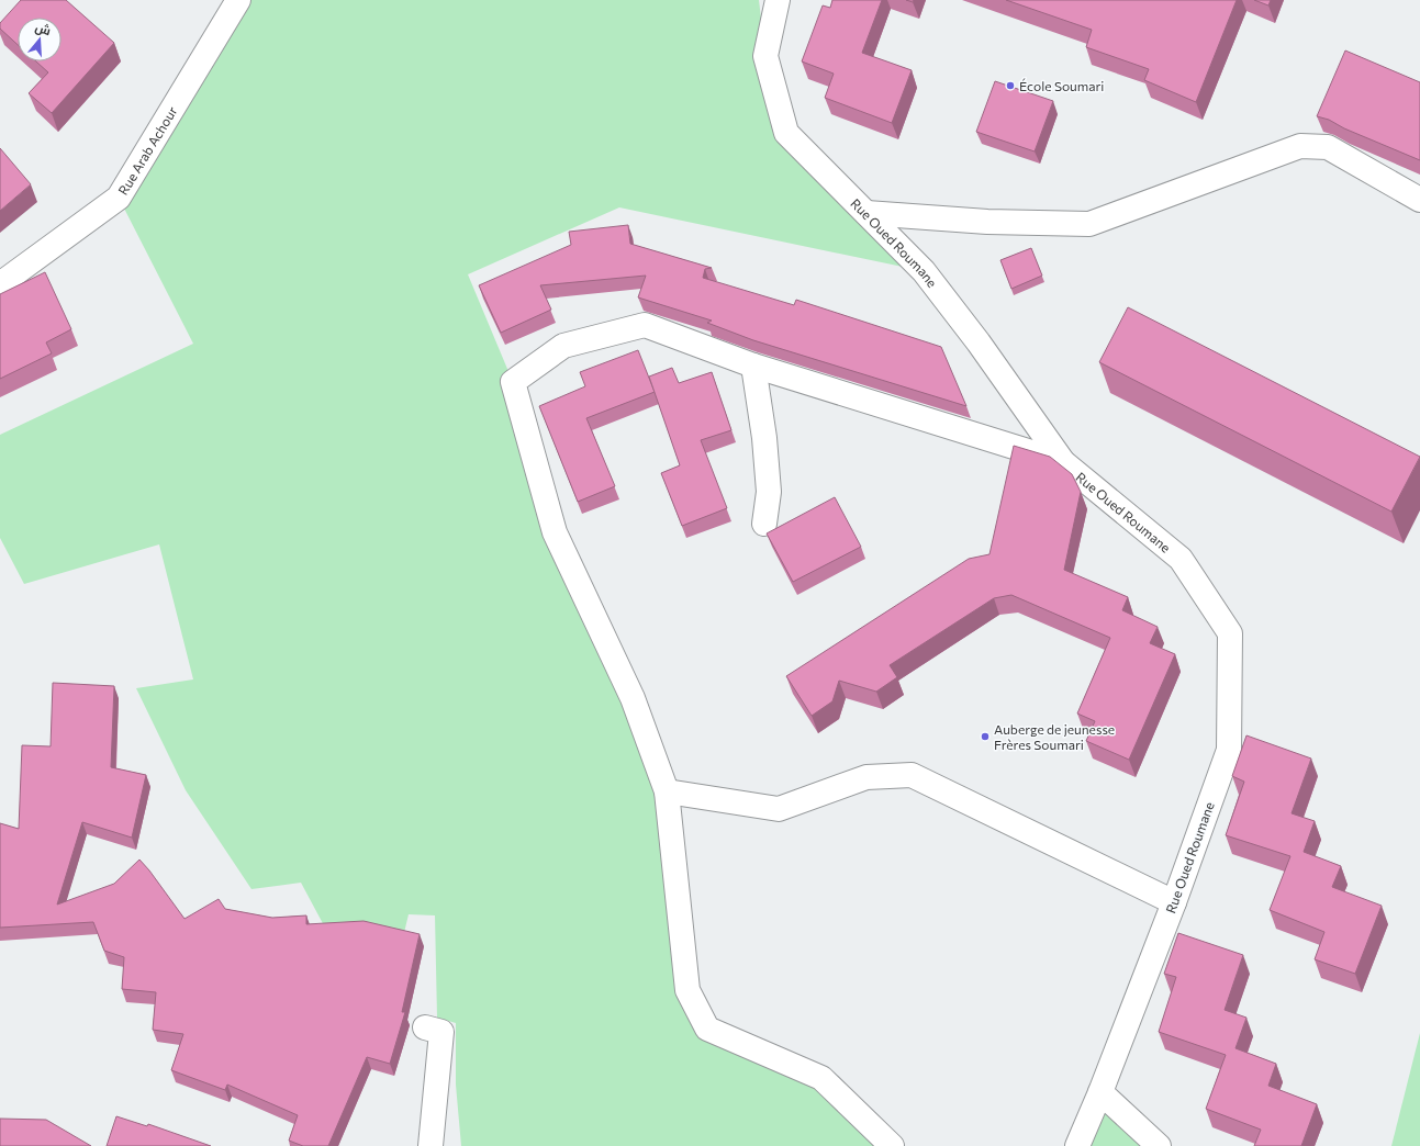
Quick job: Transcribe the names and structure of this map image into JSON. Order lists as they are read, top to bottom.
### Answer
{
  "streets": {
    "street": ["Rue Arab Achour", "Rue Oued Roumane"]
  },
  "places": ["École Soumari", "Auberge de jeunesse Frères Soumari"],
  "north": "top"
}
